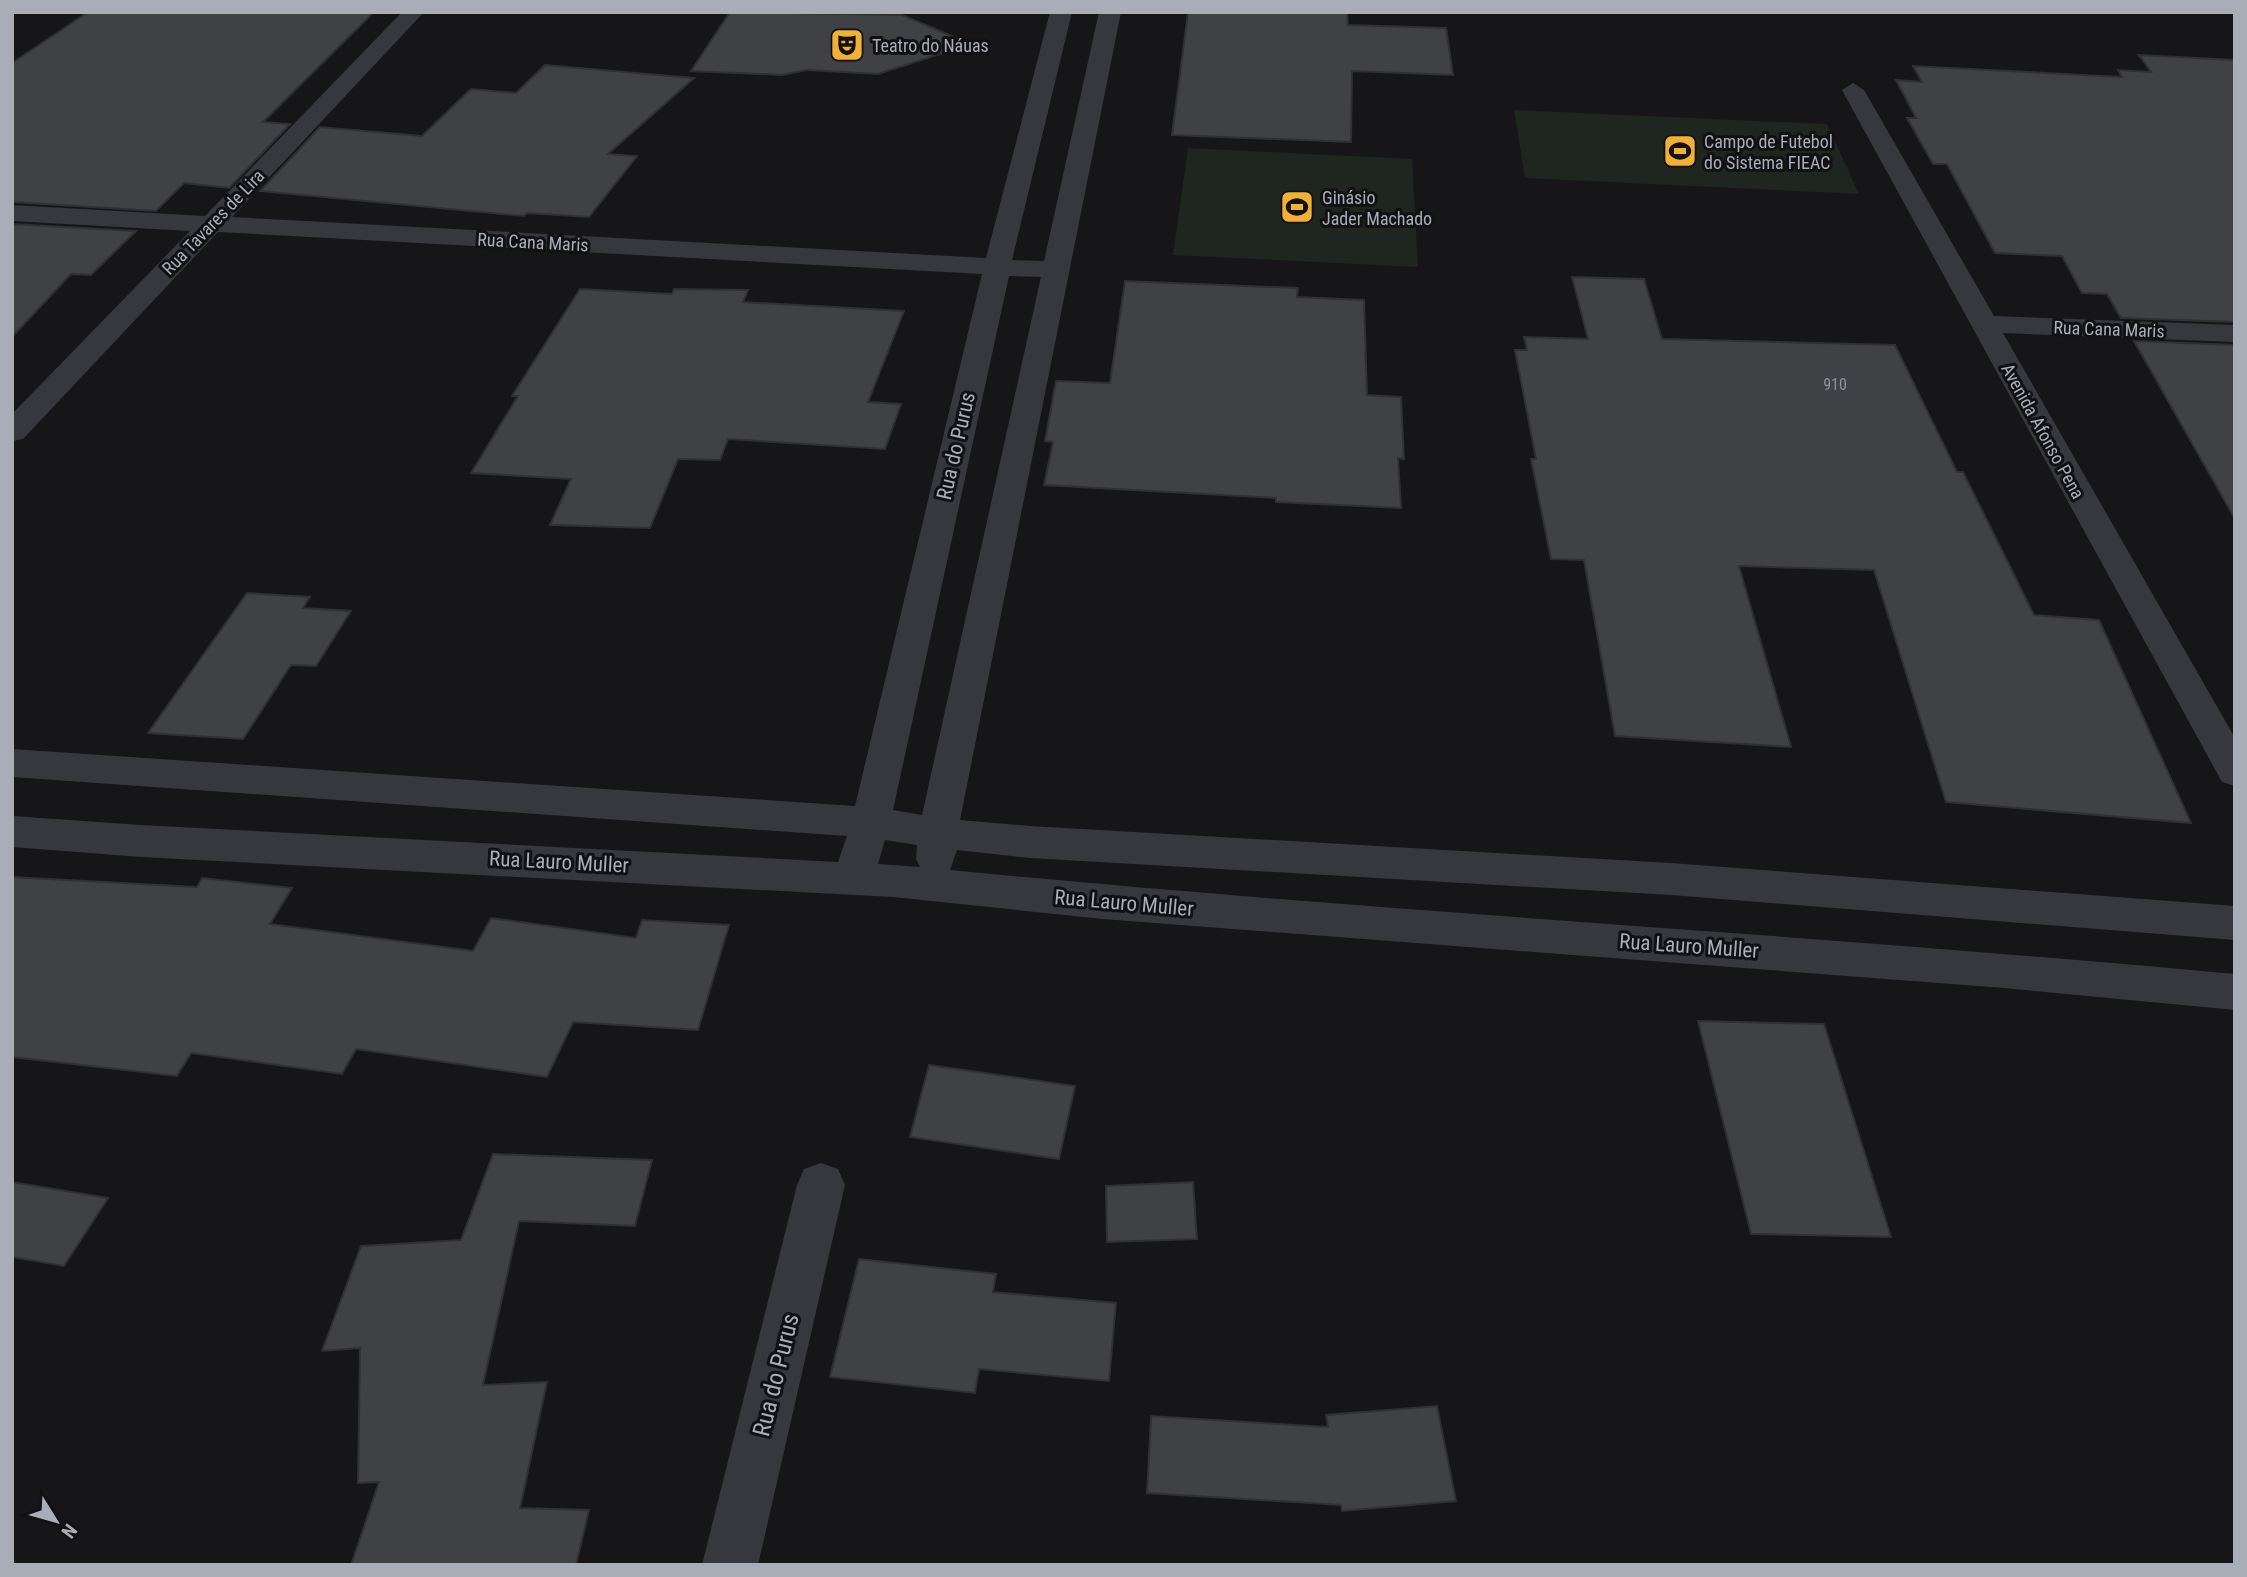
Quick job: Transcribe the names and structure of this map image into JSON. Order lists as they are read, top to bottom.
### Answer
{
  "streets": {
    "street": [
      "Rua Tavares de Lira",
      "Rua Cana Maris",
      "Avenida Afonso Pena",
      "Rua do Purus",
      "Rua Lauro Muller"
    ]
  },
  "crossings": [
    ["Rua Tavares de Lira", "Rua Cana Maris"],
    ["Rua Cana Maris", "Avenida Afonso Pena"],
    ["Rua Cana Maris", "Rua do Purus"],
    ["Rua do Purus", "Rua Lauro Muller"]
  ],
  "places": {
    "theatre": ["Teatro do Náuas"],
    "sports": ["Campo de Futebol do Sistema FIEAC", "Ginásio Jader Machado"]
  },
  "house_numbers": ["910"],
  "north": "bottom right"
}
